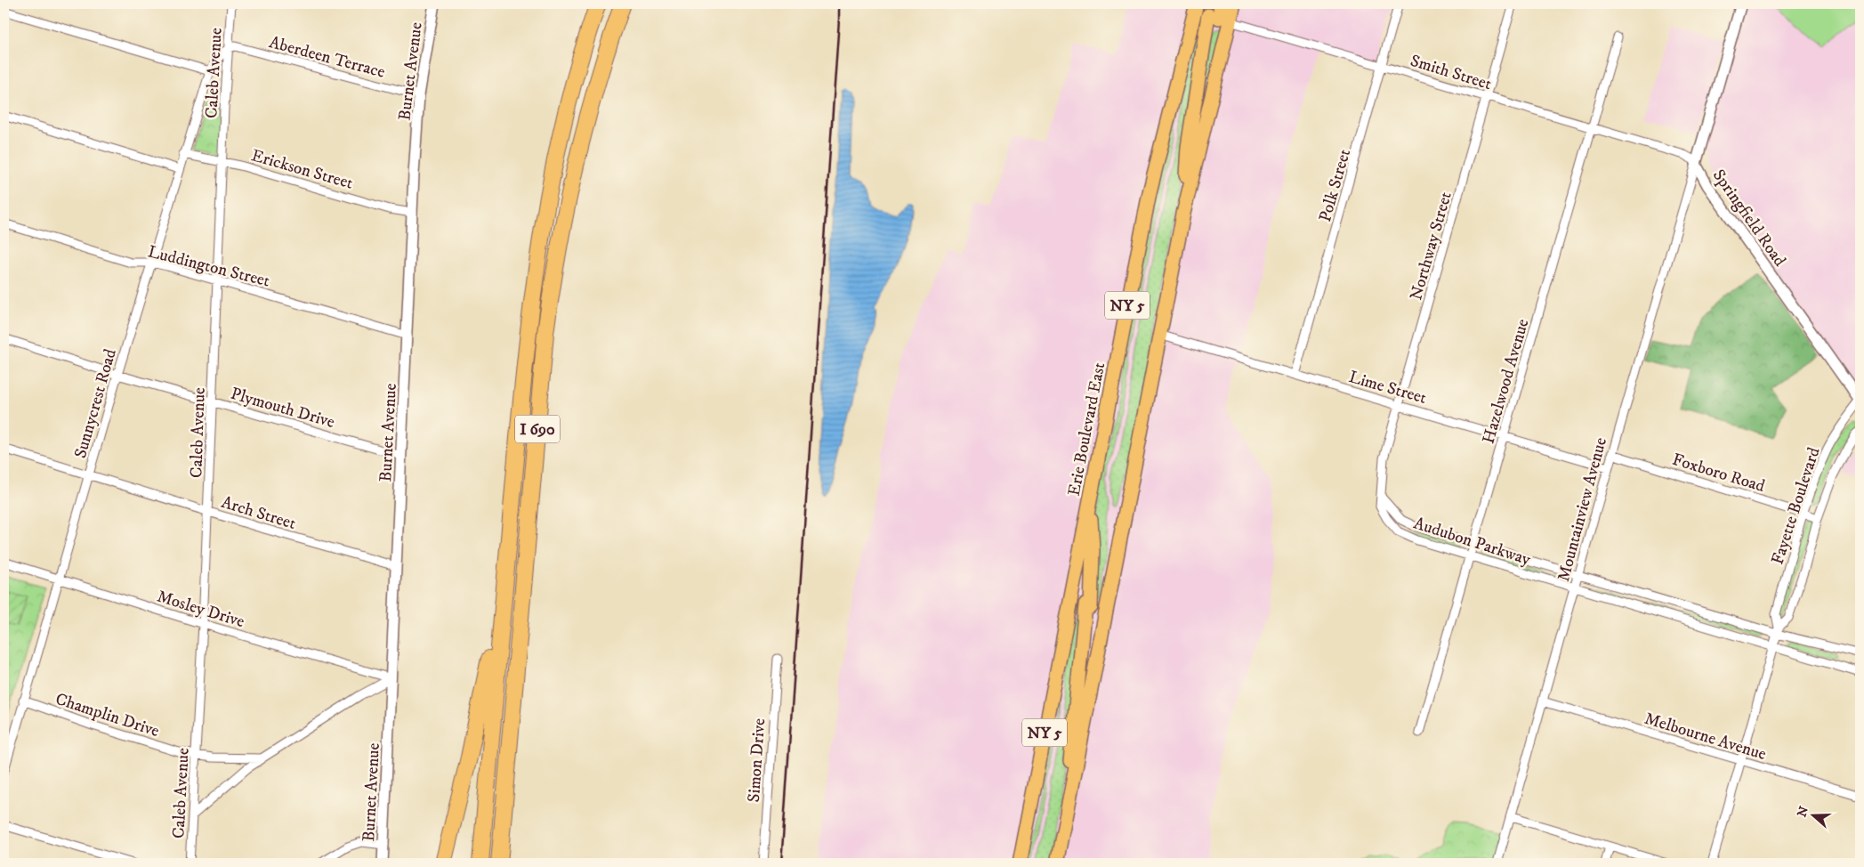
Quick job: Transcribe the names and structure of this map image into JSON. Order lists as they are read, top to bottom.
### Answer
{
  "streets": {
    "highway": ["I 690"],
    "main road": ["NY 5", "Erie Boulevard East"],
    "street": [
      "Aberdeen Terrace",
      "Burnet Avenue",
      "Smith Street",
      "Caleb Avenue",
      "Erickson Street",
      "Polk Street",
      "Springfield Road",
      "Northway Street",
      "Luddington Street",
      "Hazelwood Avenue",
      "Lime Street",
      "Sunnycrest Road",
      "Plymouth Drive",
      "Foxboro Road",
      "Fayette Boulevard",
      "Mountainview Avenue",
      "Arch Street",
      "Audubon Parkway",
      "Mosley Drive",
      "Champlin Drive",
      "Melbourne Avenue",
      "Simon Drive"
    ]
  },
  "crossings": [
    ["Aberdeen Terrace", "Burnet Avenue"],
    ["Aberdeen Terrace", "Caleb Avenue"],
    ["Aberdeen Terrace", "Sunnycrest Road"],
    ["Burnet Avenue", "Erickson Street"],
    ["Burnet Avenue", "Luddington Street"],
    ["Burnet Avenue", "Plymouth Drive"],
    ["Burnet Avenue", "Arch Street"],
    ["Burnet Avenue", "Mosley Drive"],
    ["Smith Street", "Polk Street"],
    ["Smith Street", "Springfield Road"],
    ["Smith Street", "Northway Street"],
    ["Smith Street", "NY 5"],
    ["Smith Street", "Hazelwood Avenue"],
    ["Smith Street", "Erie Boulevard East"],
    ["Smith Street", "Mountainview Avenue"],
    ["Caleb Avenue", "Erickson Street"],
    ["Caleb Avenue", "Luddington Street"],
    ["Caleb Avenue", "Sunnycrest Road"],
    ["Caleb Avenue", "Plymouth Drive"],
    ["Caleb Avenue", "Arch Street"],
    ["Caleb Avenue", "Mosley Drive"],
    ["Caleb Avenue", "Champlin Drive"],
    ["Erickson Street", "Sunnycrest Road"],
    ["Polk Street", "Lime Street"],
    ["Springfield Road", "Fayette Boulevard"],
    ["Springfield Road", "Mountainview Avenue"],
    ["Northway Street", "Lime Street"],
    ["Northway Street", "Audubon Parkway"],
    ["Luddington Street", "Sunnycrest Road"],
    ["NY 5", "Lime Street"],
    ["Hazelwood Avenue", "Lime Street"],
    ["Hazelwood Avenue", "Audubon Parkway"],
    ["Lime Street", "Mountainview Avenue"],
    ["Sunnycrest Road", "Plymouth Drive"],
    ["Sunnycrest Road", "Arch Street"],
    ["Sunnycrest Road", "Mosley Drive"],
    ["Sunnycrest Road", "Champlin Drive"],
    ["Foxboro Road", "Fayette Boulevard"],
    ["Foxboro Road", "Mountainview Avenue"],
    ["Fayette Boulevard", "Audubon Parkway"],
    ["Fayette Boulevard", "Melbourne Avenue"],
    ["Mountainview Avenue", "Audubon Parkway"],
    ["Mountainview Avenue", "Melbourne Avenue"]
  ],
  "north": "left"
}
